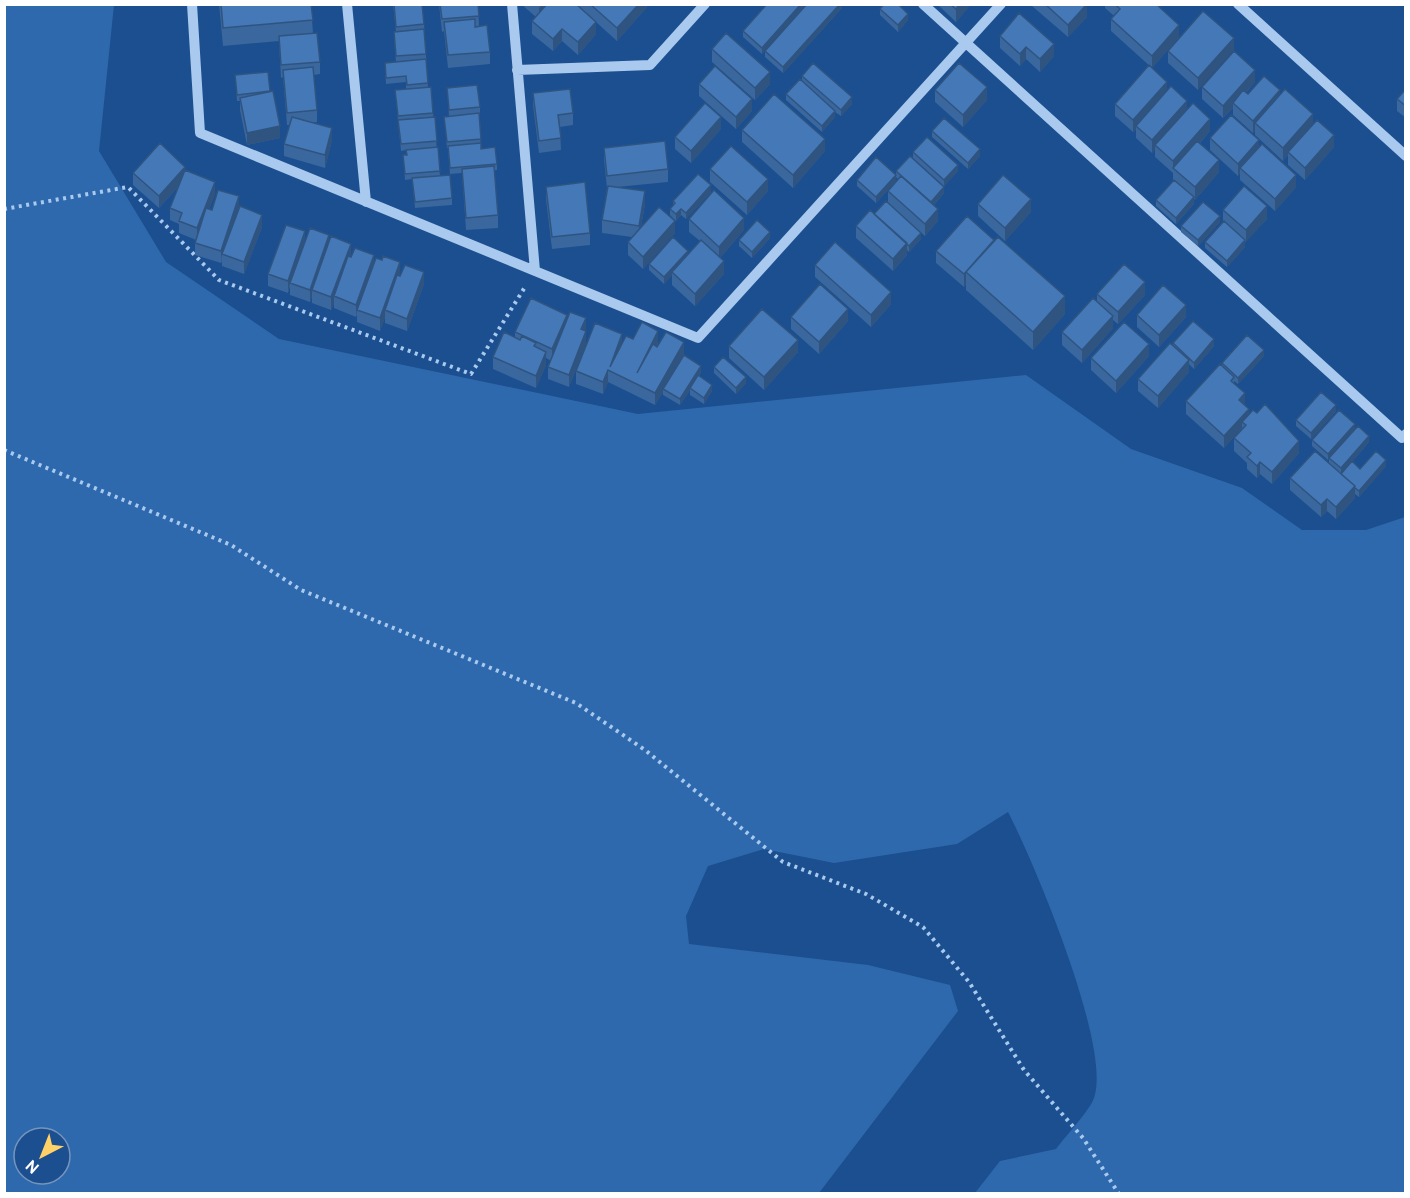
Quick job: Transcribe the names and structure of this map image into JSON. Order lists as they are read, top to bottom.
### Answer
{
  "north": "bottom left"
}
